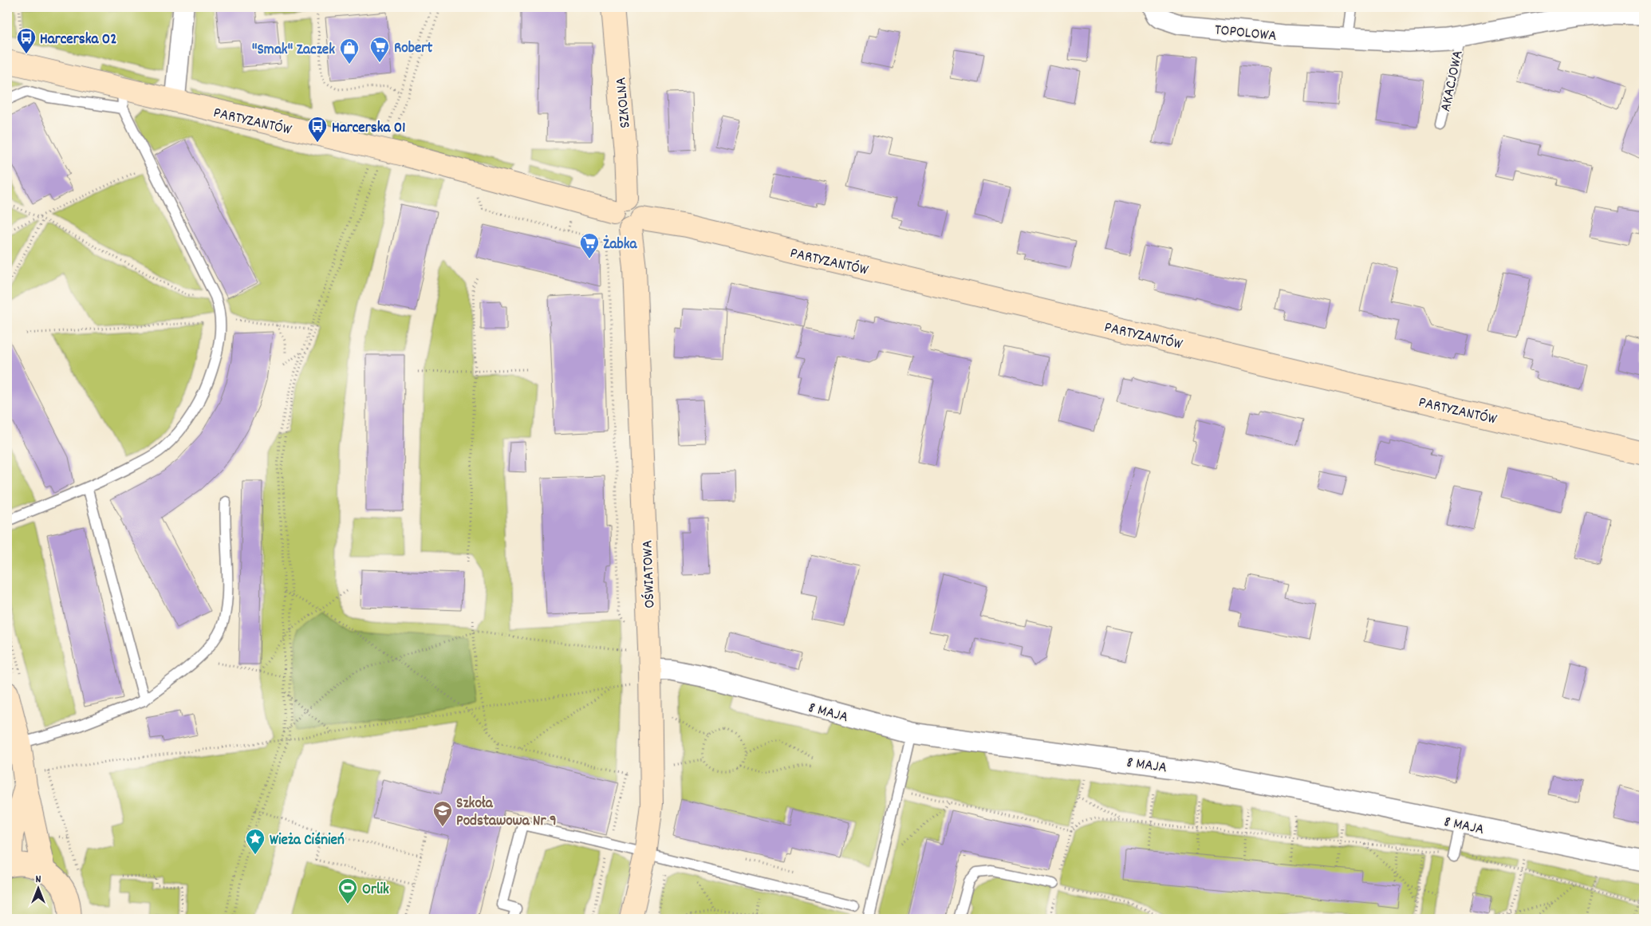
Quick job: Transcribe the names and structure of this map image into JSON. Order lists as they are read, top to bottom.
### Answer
{
  "streets": {
    "street": [
      "TOPOLOWA",
      "AKACJOWA",
      "SZKOLNA",
      "PARTYZANTÓW",
      "OŚWIATOWA",
      "8 MAJA"
    ]
  },
  "crossings": [
    ["TOPOLOWA", "AKACJOWA"],
    ["SZKOLNA", "PARTYZANTÓW"],
    ["PARTYZANTÓW", "OŚWIATOWA"],
    ["OŚWIATOWA", "8 MAJA"]
  ],
  "places": {
    "bus stop": ["Harcerska 02", "Harcerska 01"],
    "supermarket": ["Robert", "Żabka"],
    "shop": ["\"Smak\" Zaczek"],
    "school or university": ["Szkoła Podstawowa Nr 9"],
    "place": ["Wieża Ciśnień"],
    "sports": ["Orlik"]
  },
  "north": "top"
}
